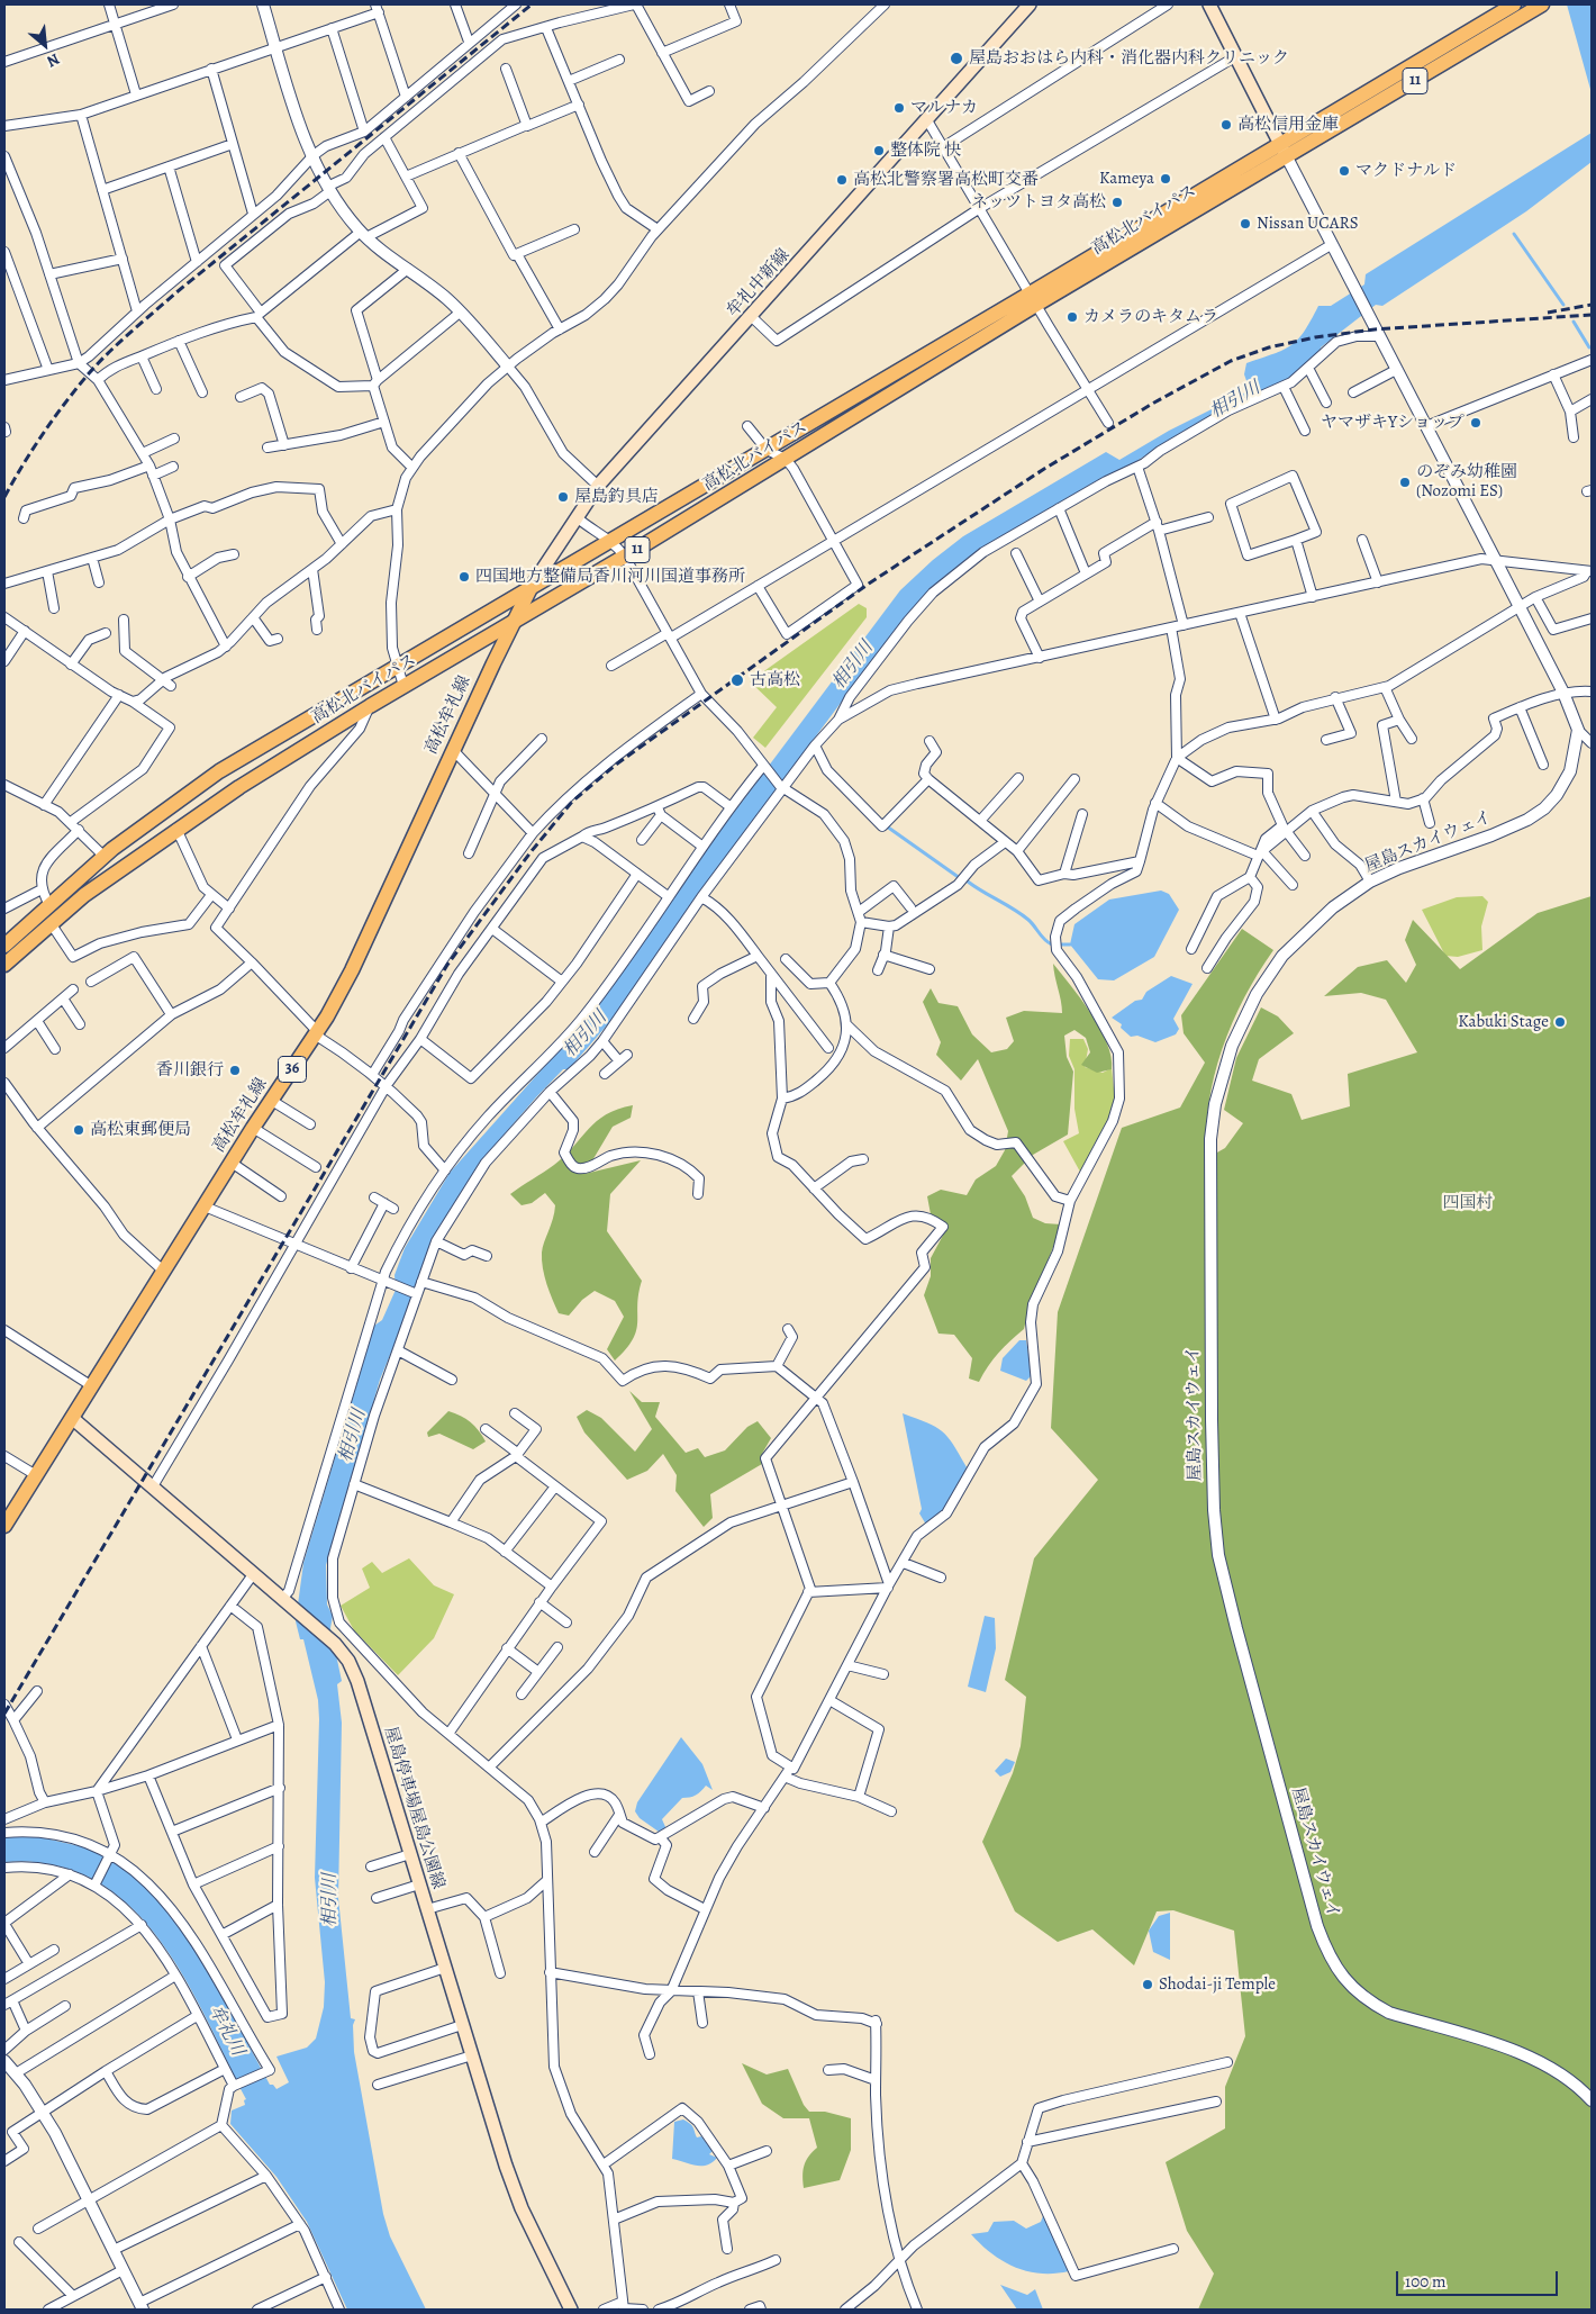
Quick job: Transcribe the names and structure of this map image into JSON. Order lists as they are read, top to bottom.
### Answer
{
  "streets": {
    "main road": [
      "11",
      "高松北バイパス",
      "牟礼中新線",
      "高松牟礼線",
      "36",
      "屋島停車場屋島公園線"
    ],
    "street": ["屋島スカイウェイ"]
  },
  "crossings": [
    ["高松北バイパス", "牟礼中新線"],
    ["高松北バイパス", "高松牟礼線"],
    ["牟礼中新線", "高松牟礼線"],
    ["高松牟礼線", "屋島停車場屋島公園線"]
  ],
  "water": ["相引川", "牟礼川"],
  "parks": ["四国村"],
  "places": [
    "屋島おおはら内科・消化器内科クリニック",
    "マルナカ",
    "高松信用金庫",
    "整体院 快",
    "マクドナルド",
    "Kameya",
    "高松北警察署高松町交番",
    "ネッツトヨタ高松",
    "Nissan UCARS",
    "カメラのキタムラ",
    "ヤマザキYショップ",
    "のぞみ幼稚園 (Nozomi ES)",
    "屋島釣具店",
    "四国地方整備局香川河川国道事務所",
    "古高松",
    "Kabuki Stage",
    "香川銀行",
    "高松東郵便局",
    "Shodai-ji Temple"
  ],
  "scale_bar": "100 m",
  "north": "bottom right"
}
